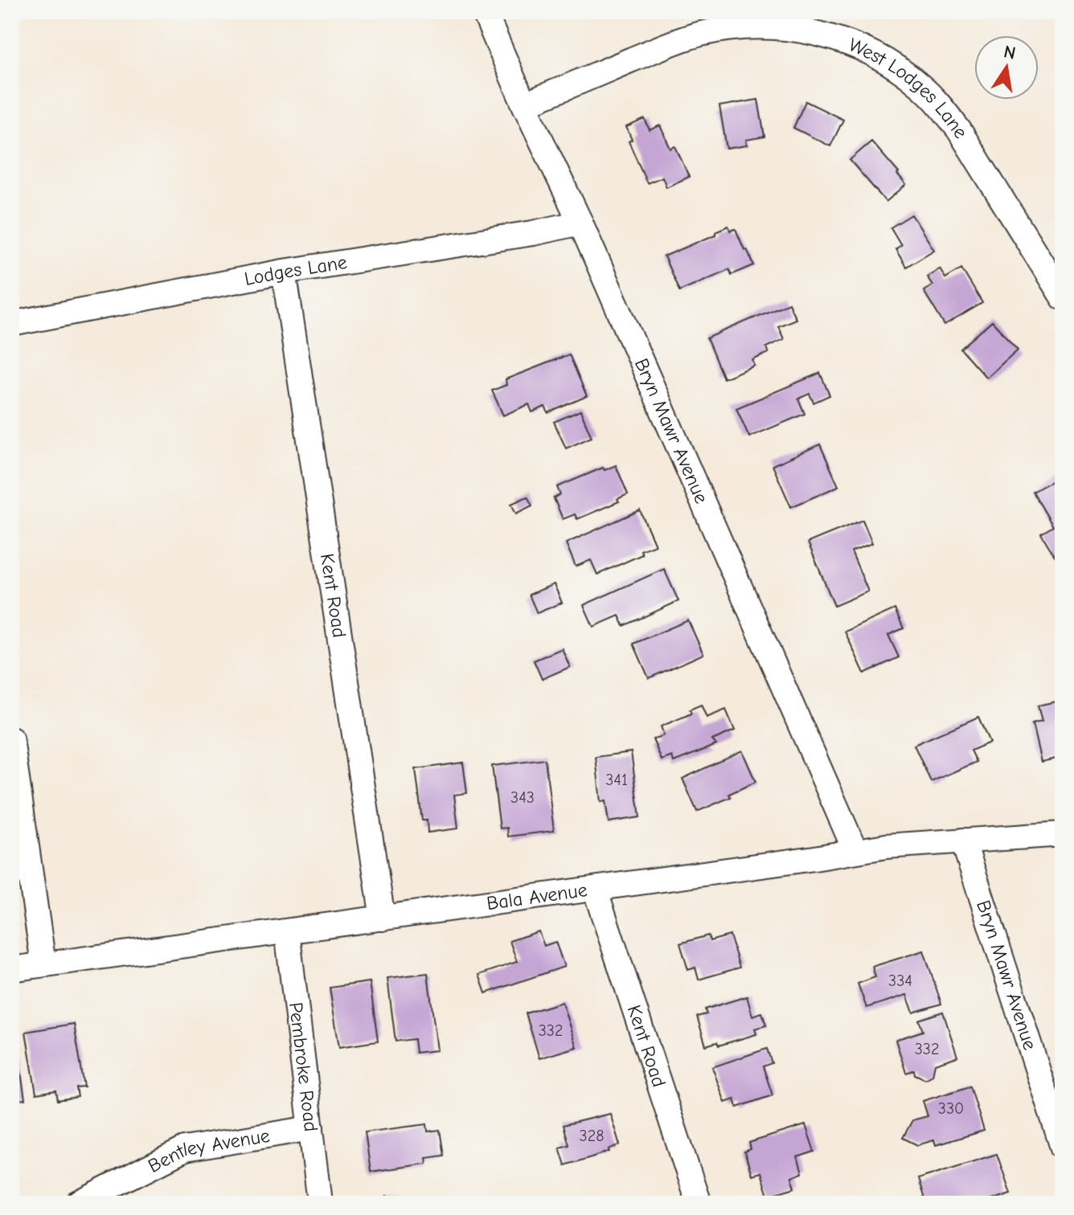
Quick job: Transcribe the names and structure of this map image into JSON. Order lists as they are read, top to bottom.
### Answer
{
  "streets": {
    "street": [
      "West Lodges Lane",
      "Lodges Lane",
      "Bryn Mawr Avenue",
      "Kent Road",
      "Bala Avenue",
      "Pembroke Road",
      "Bentley Avenue"
    ]
  },
  "crossings": [
    ["West Lodges Lane", "Bryn Mawr Avenue"],
    ["Lodges Lane", "Bryn Mawr Avenue"],
    ["Lodges Lane", "Kent Road"],
    ["Bryn Mawr Avenue", "Bala Avenue"],
    ["Kent Road", "Bala Avenue"],
    ["Bala Avenue", "Pembroke Road"],
    ["Pembroke Road", "Bentley Avenue"]
  ],
  "house_numbers": [
    "341",
    "343",
    "334",
    "332",
    "332",
    "330",
    "328"
  ],
  "north": "top"
}
